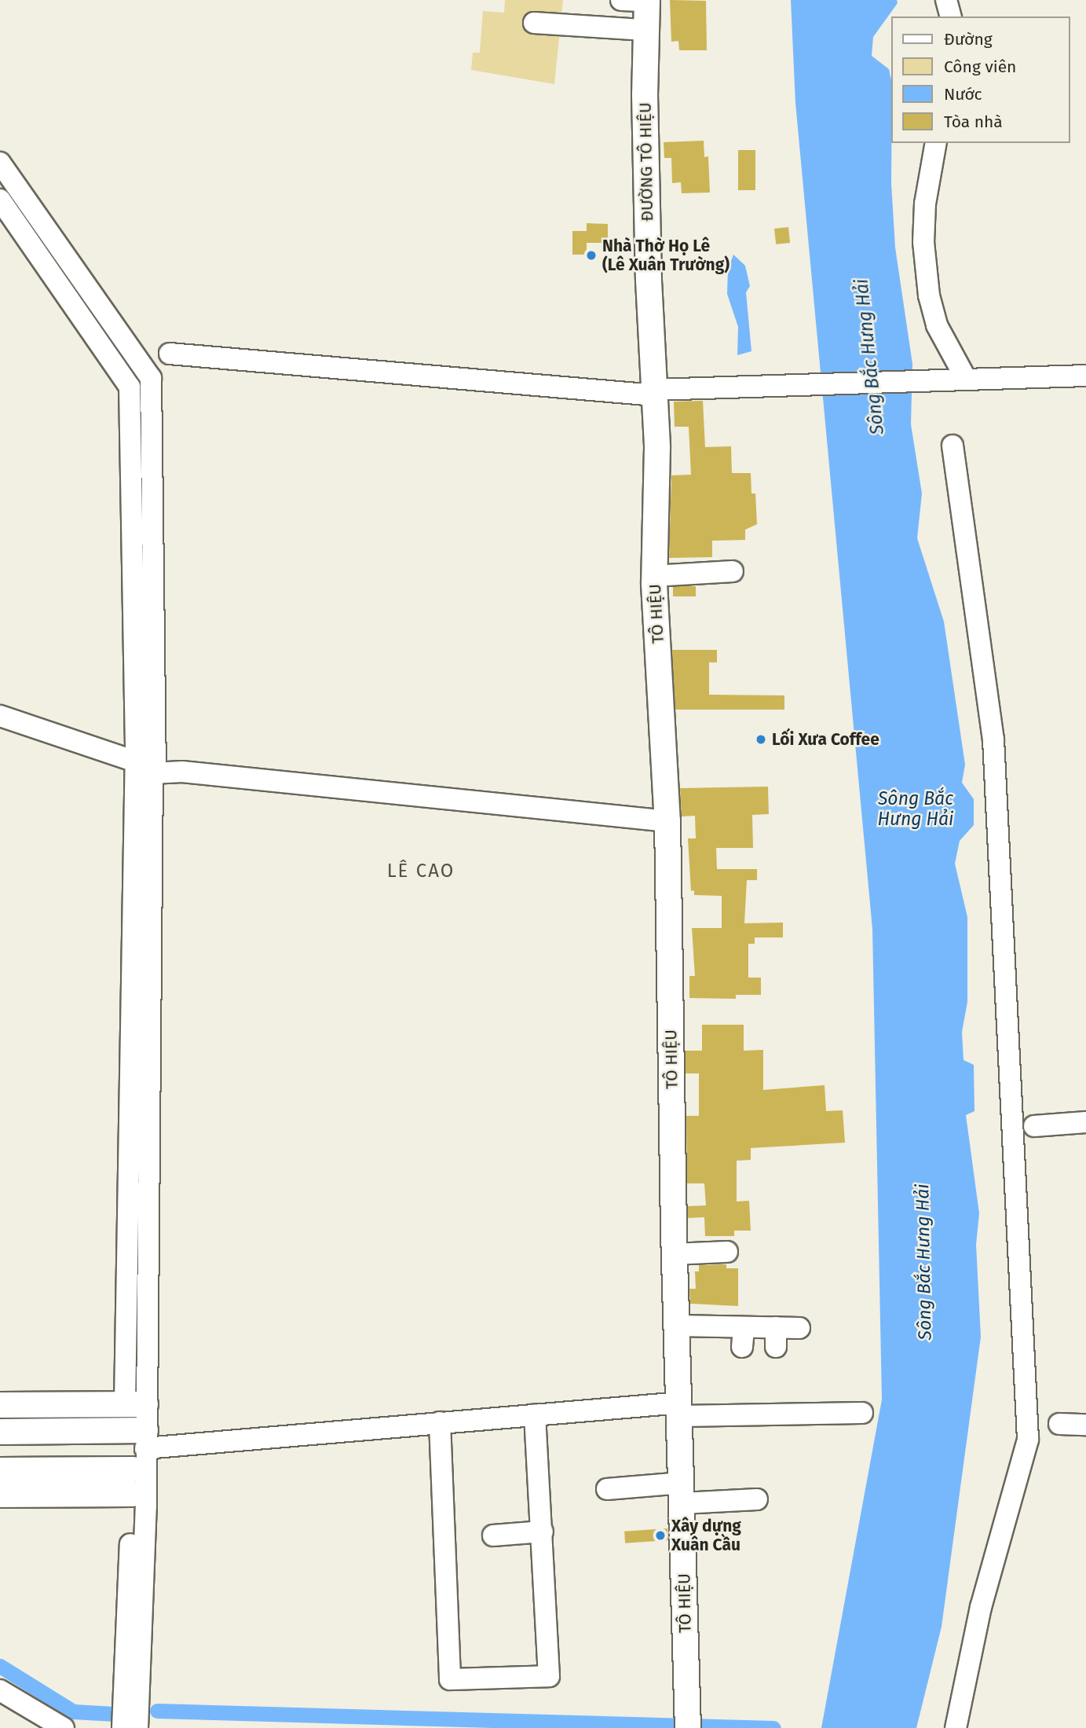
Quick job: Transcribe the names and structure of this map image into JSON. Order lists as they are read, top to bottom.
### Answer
{
  "streets": {
    "main road": ["ĐƯỜNG TÔ HIỆU", "TÔ HIỆU"]
  },
  "crossings": [
    ["ĐƯỜNG TÔ HIỆU", "TÔ HIỆU"]
  ],
  "districts": ["LÊ CAO"],
  "water": ["Sông Bắc Hưng Hải"],
  "places": ["Nhà Thờ Họ Lê (Lê Xuân Trường)", "Lối Xưa Coffee", "Xây dựng Xuân Cầu"],
  "legend": [
    "Đường",
    "Công viên",
    "Nước",
    "Tòa nhà"
  ]
}
